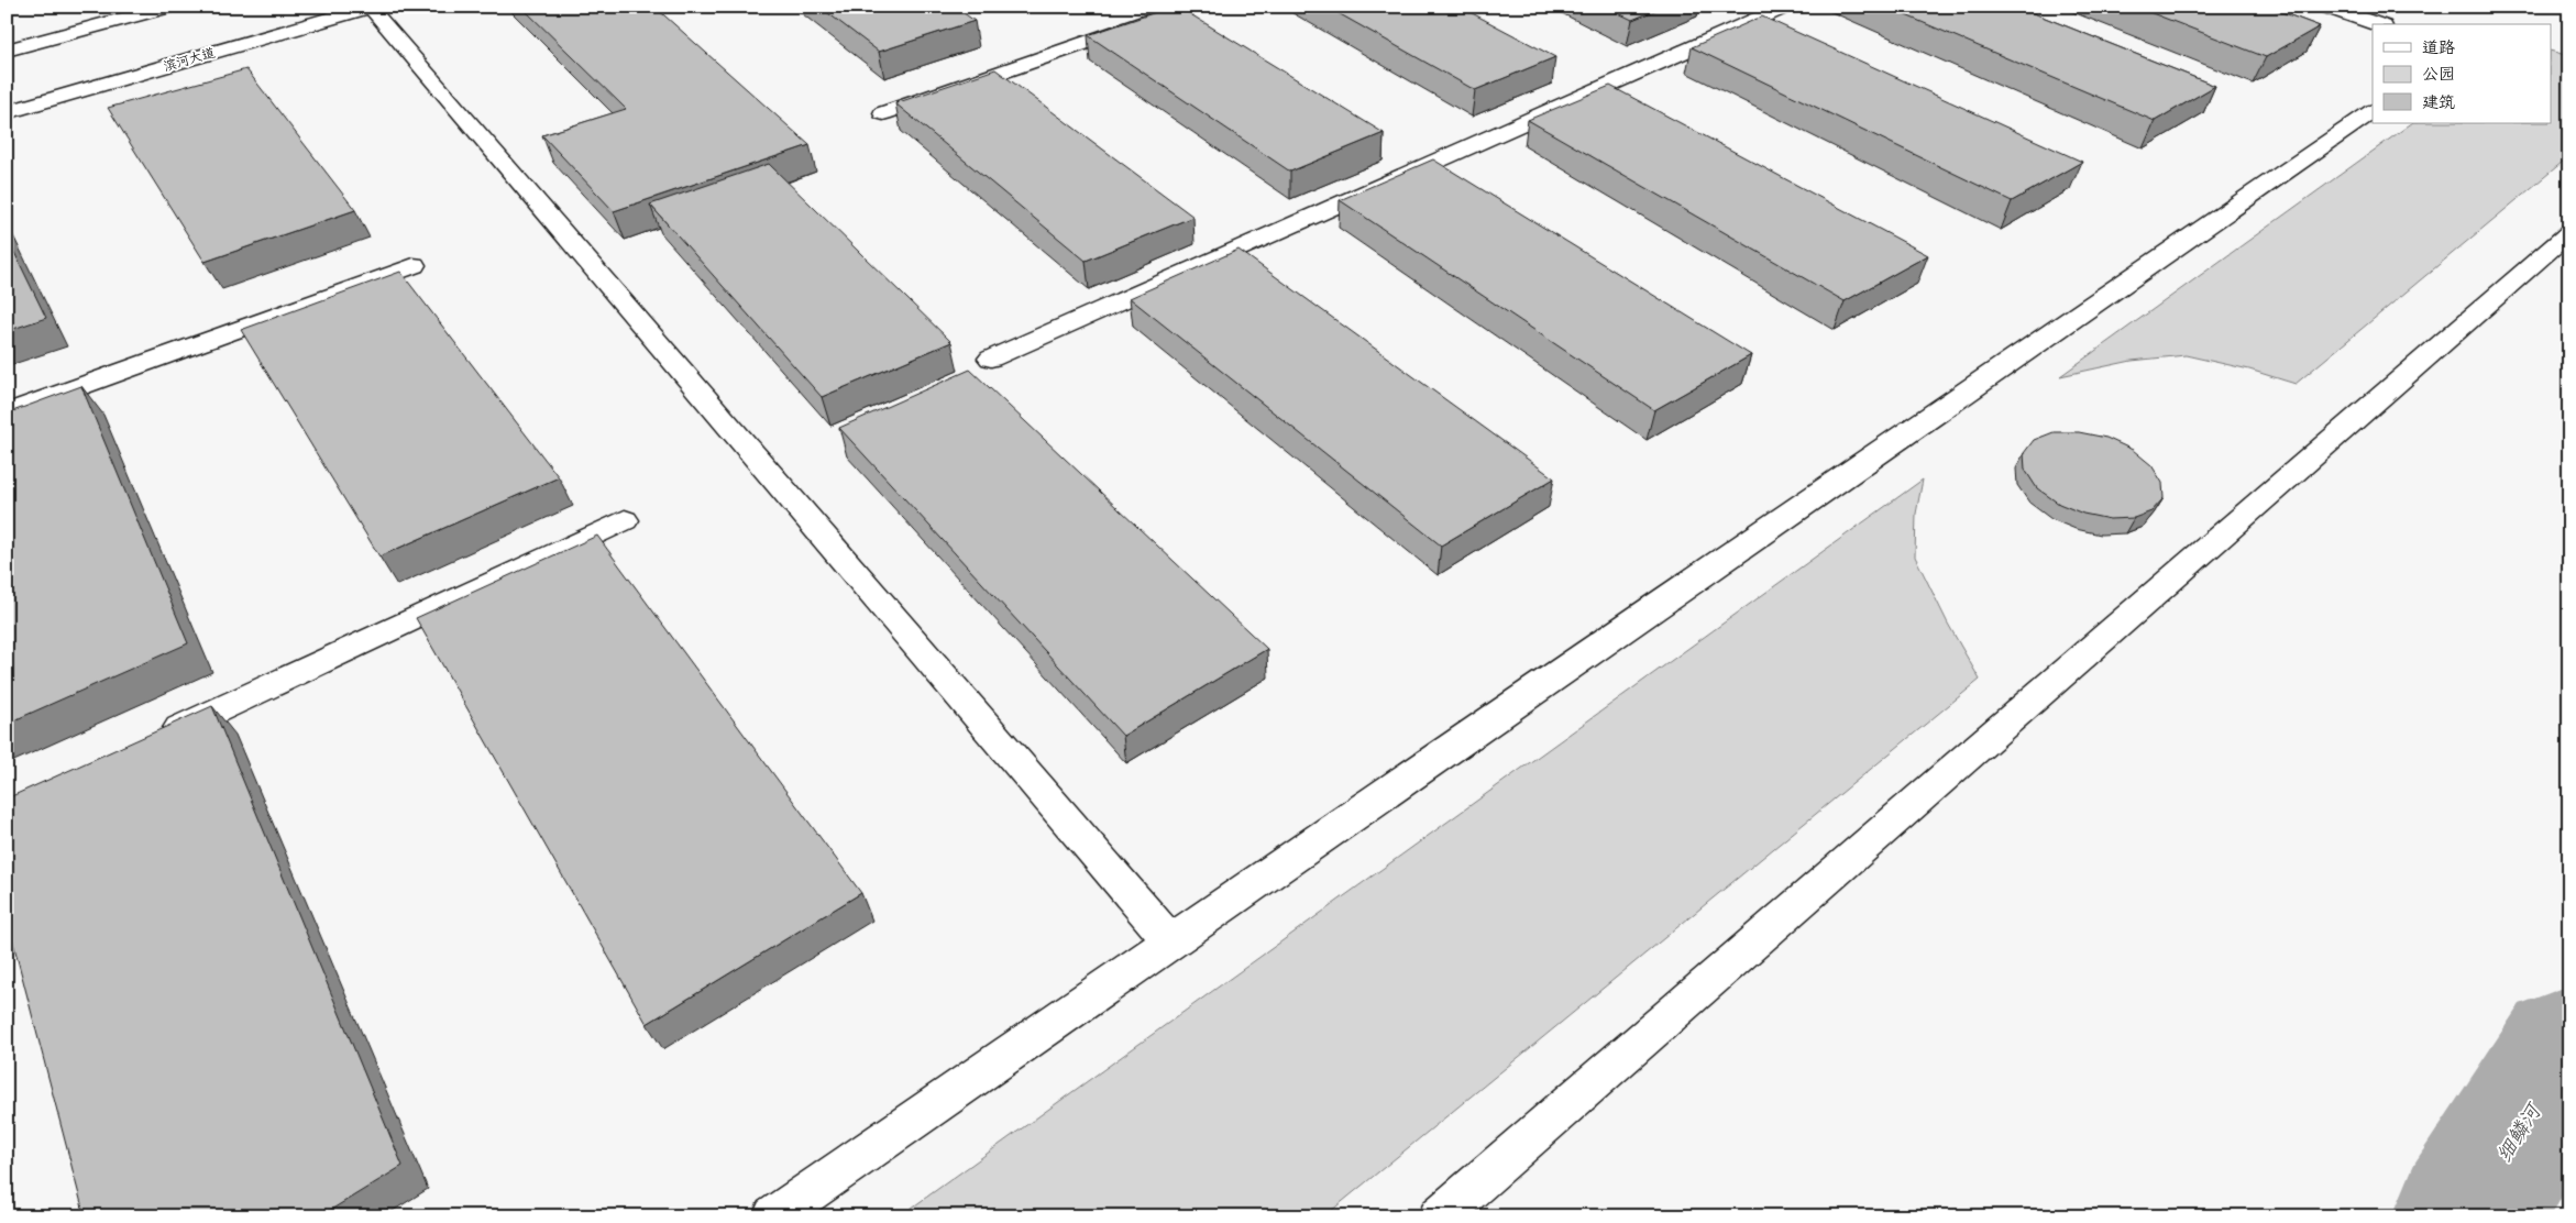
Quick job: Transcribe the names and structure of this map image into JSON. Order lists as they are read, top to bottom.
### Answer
{
  "streets": {
    "street": ["滨河大道"]
  },
  "water": ["细鳞河"],
  "legend": ["道路", "公园", "建筑"]
}
